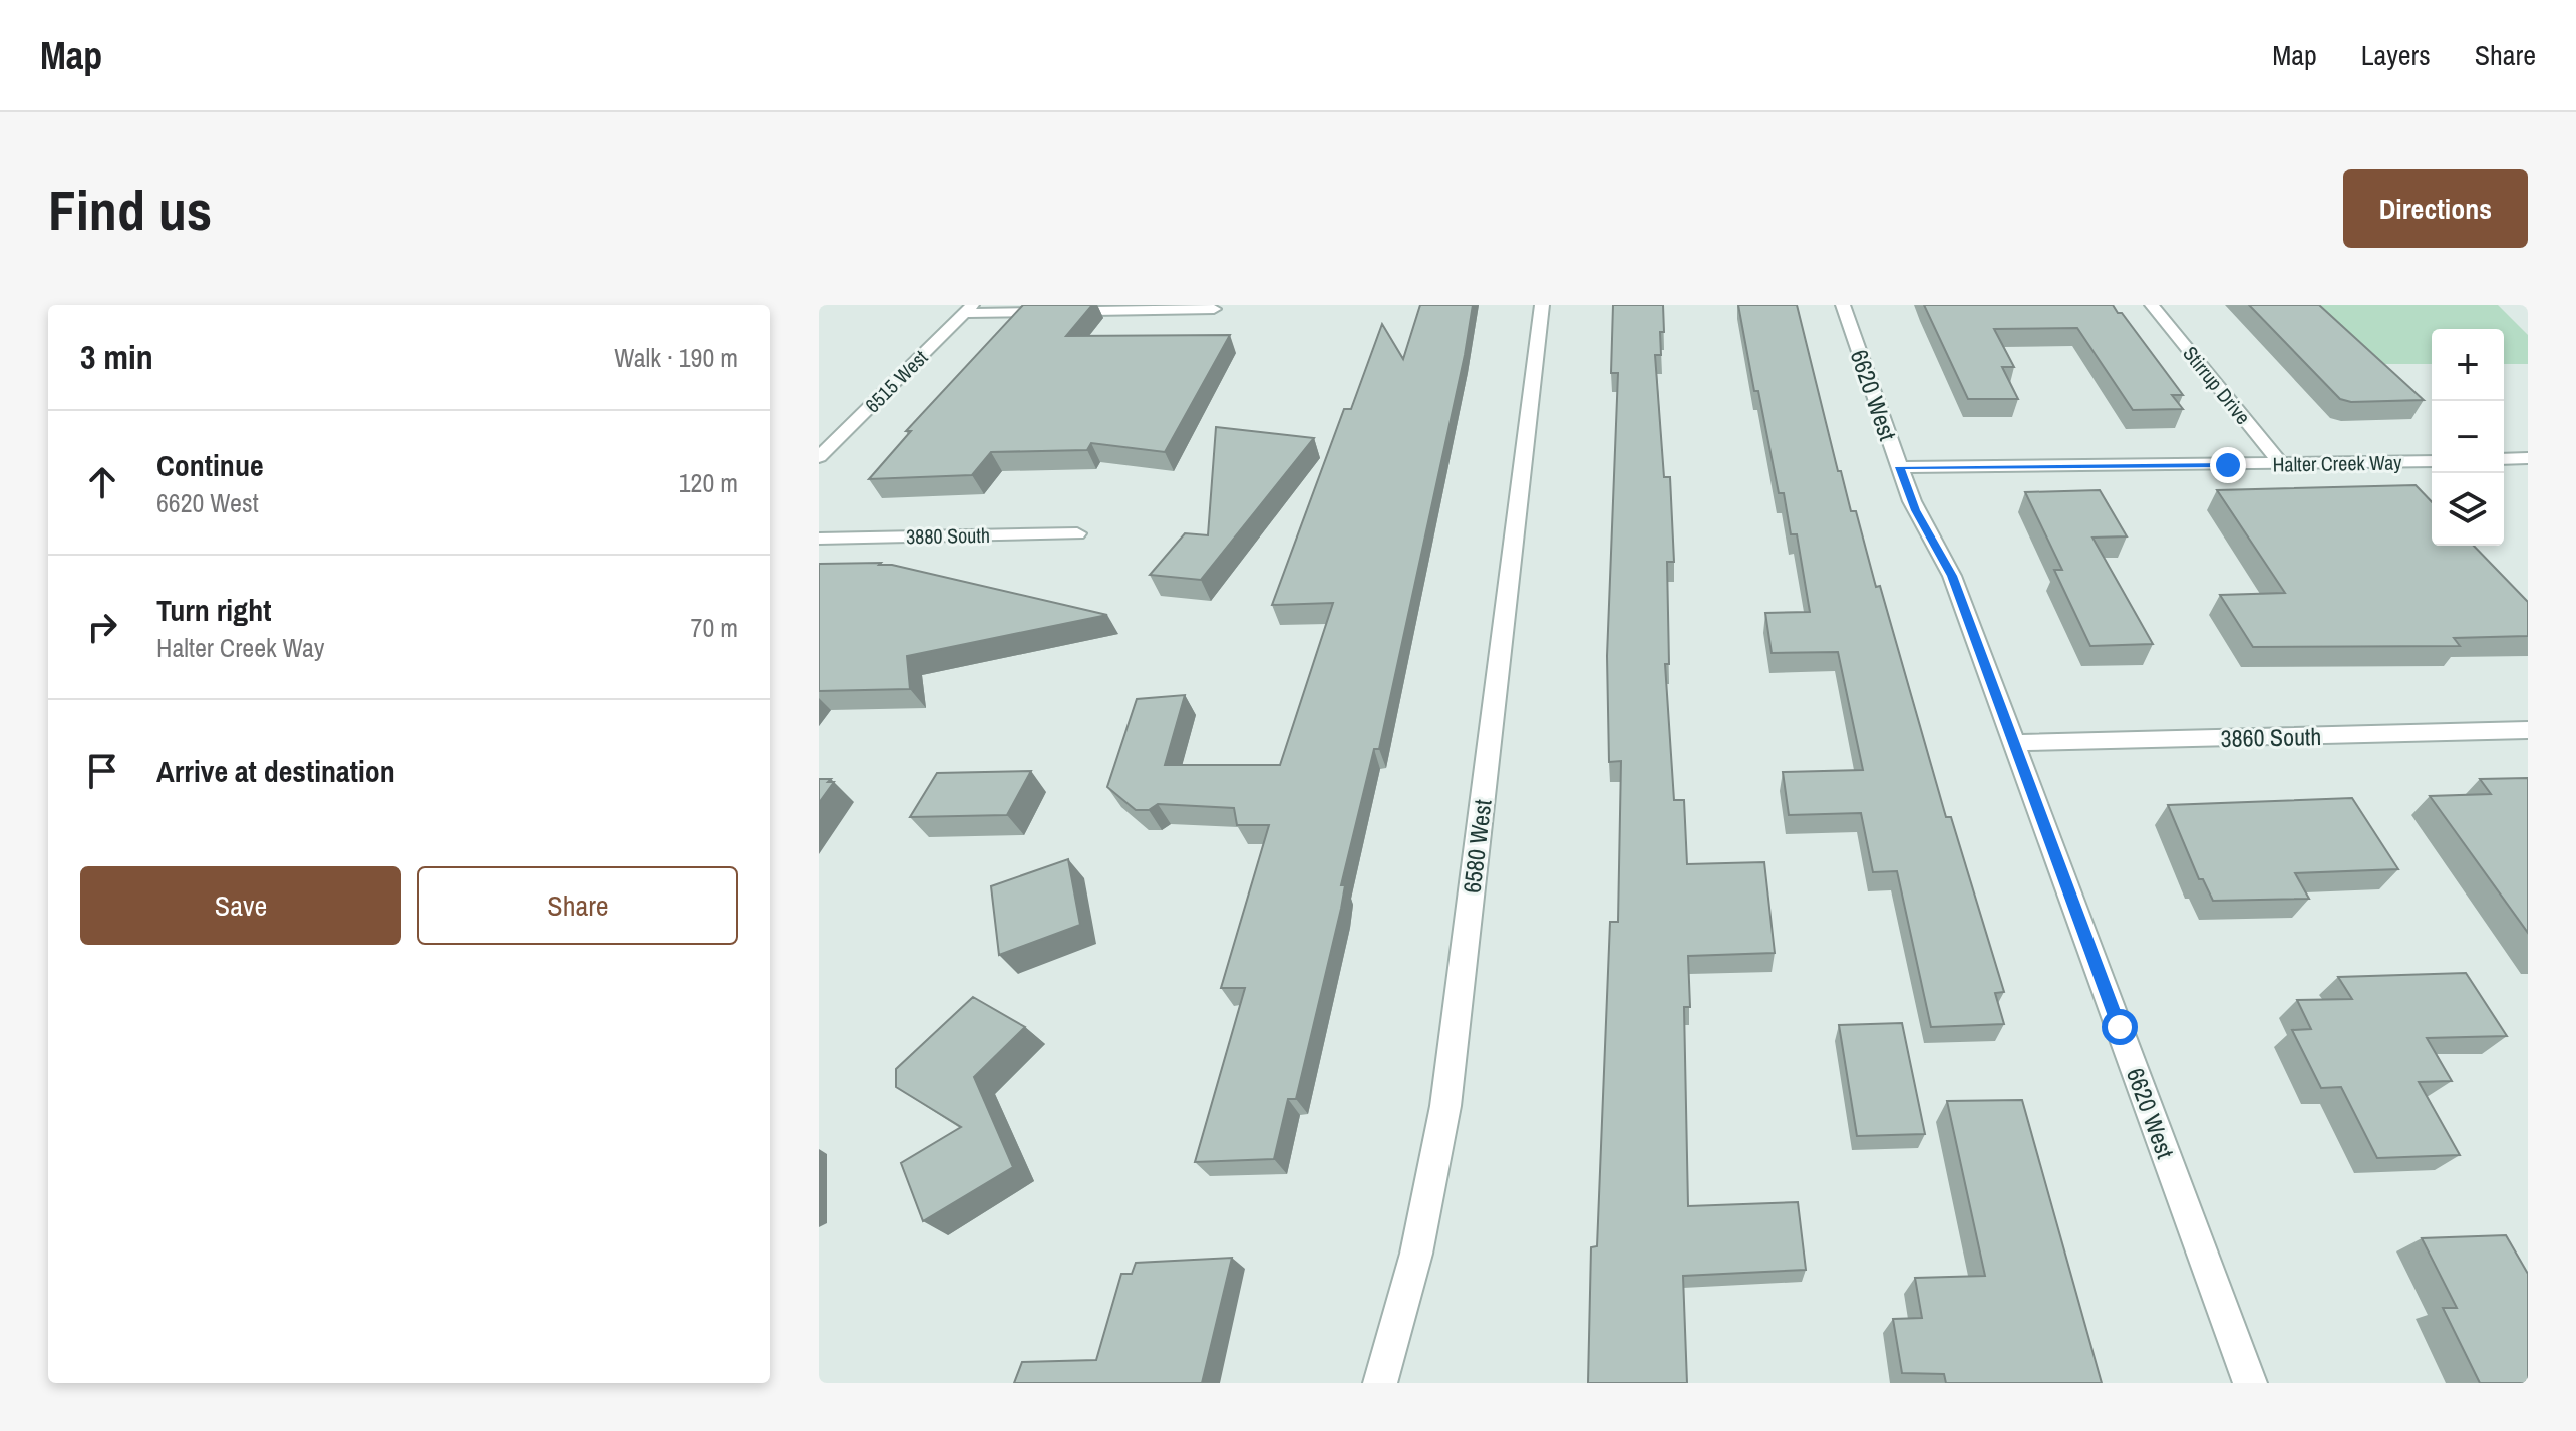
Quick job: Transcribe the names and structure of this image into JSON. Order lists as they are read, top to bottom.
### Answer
{
  "streets": {
    "street": [
      "6515 West",
      "Stirrup Drive",
      "6620 West",
      "Halter Creek Way",
      "3880 South",
      "3860 South",
      "6580 West"
    ]
  },
  "crossings": [
    ["Stirrup Drive", "Halter Creek Way"],
    ["6620 West", "Halter Creek Way"],
    ["6620 West", "3860 South"]
  ],
  "page": {
    "header": "Map",
    "nav": ["Map", "Layers", "Share"],
    "buttons": [
      "Directions",
      ["Save", "Share"]
    ],
    "title": "Find us",
    "heading": ["3 min", "Walk · 190 m"],
    "map_buttons": ["+", "−"],
    "list": [
      ["Continue", "6620 West", "120 m"],
      ["Turn right", "Halter Creek Way", "70 m"],
      "Arrive at destination"
    ]
  }
}
